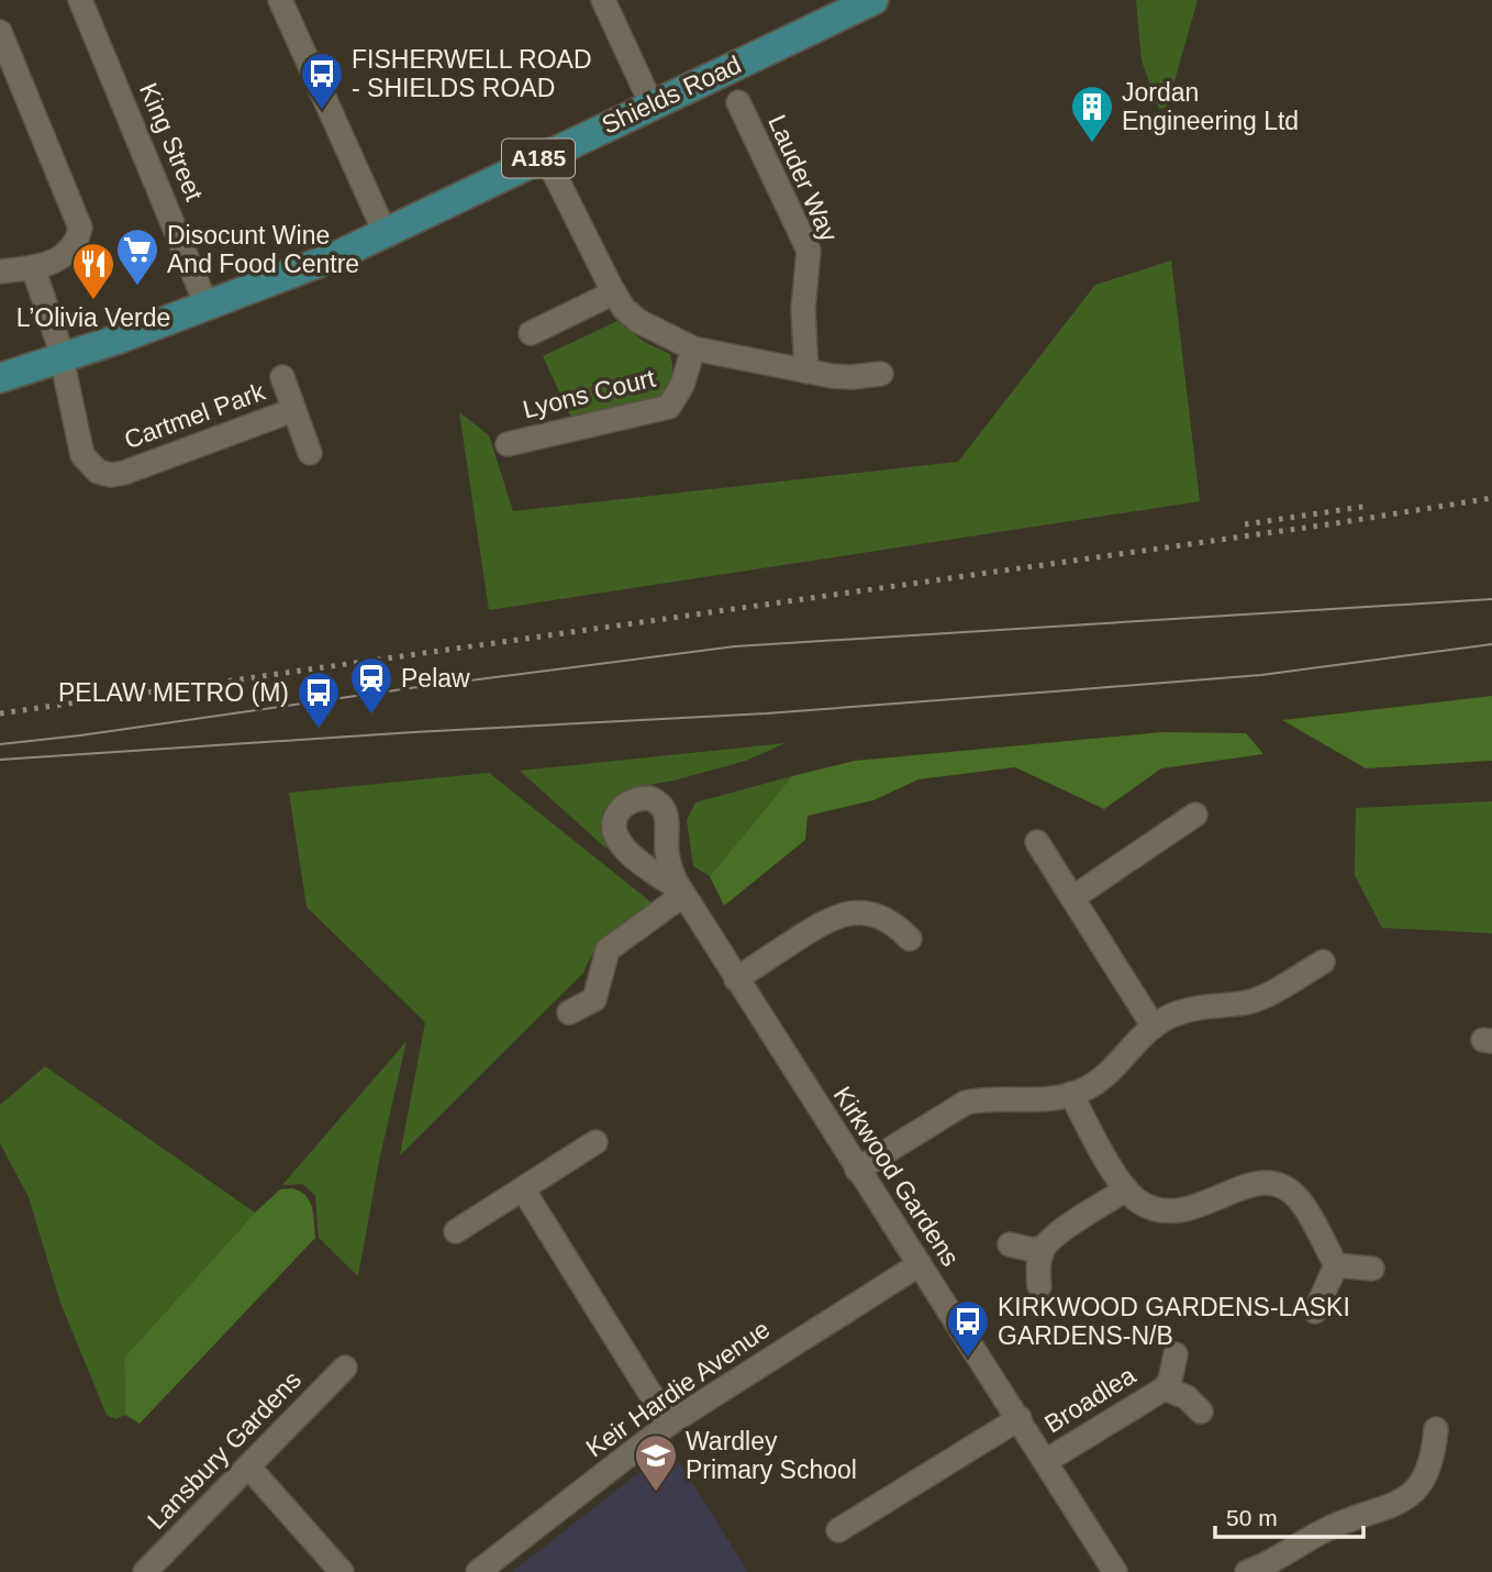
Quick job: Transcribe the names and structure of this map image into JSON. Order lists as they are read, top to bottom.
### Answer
{
  "streets": {
    "main road": ["Shields Road", "A185"],
    "street": [
      "King Street",
      "Lauder Way",
      "Lyons Court",
      "Cartmel Park",
      "Kirkwood Gardens",
      "Keir Hardie Avenue",
      "Broadlea",
      "Lansbury Gardens"
    ]
  },
  "crossings": [
    ["Shields Road", "King Street"],
    ["Shields Road", "Cartmel Park"],
    ["Kirkwood Gardens", "Keir Hardie Avenue"],
    ["Kirkwood Gardens", "Broadlea"]
  ],
  "places": {
    "bus stop": ["FISHERWELL ROAD - SHIELDS ROAD", "PELAW METRO (M)", "KIRKWOOD GARDENS-LASKI GARDENS-N/B"],
    "building": ["Jordan Engineering Ltd"],
    "supermarket": ["Disocunt Wine And Food Centre"],
    "restaurant": ["L’Olivia Verde"],
    "station": ["Pelaw"],
    "school or university": ["Wardley Primary School"]
  },
  "scale_bar": "50 m"
}
